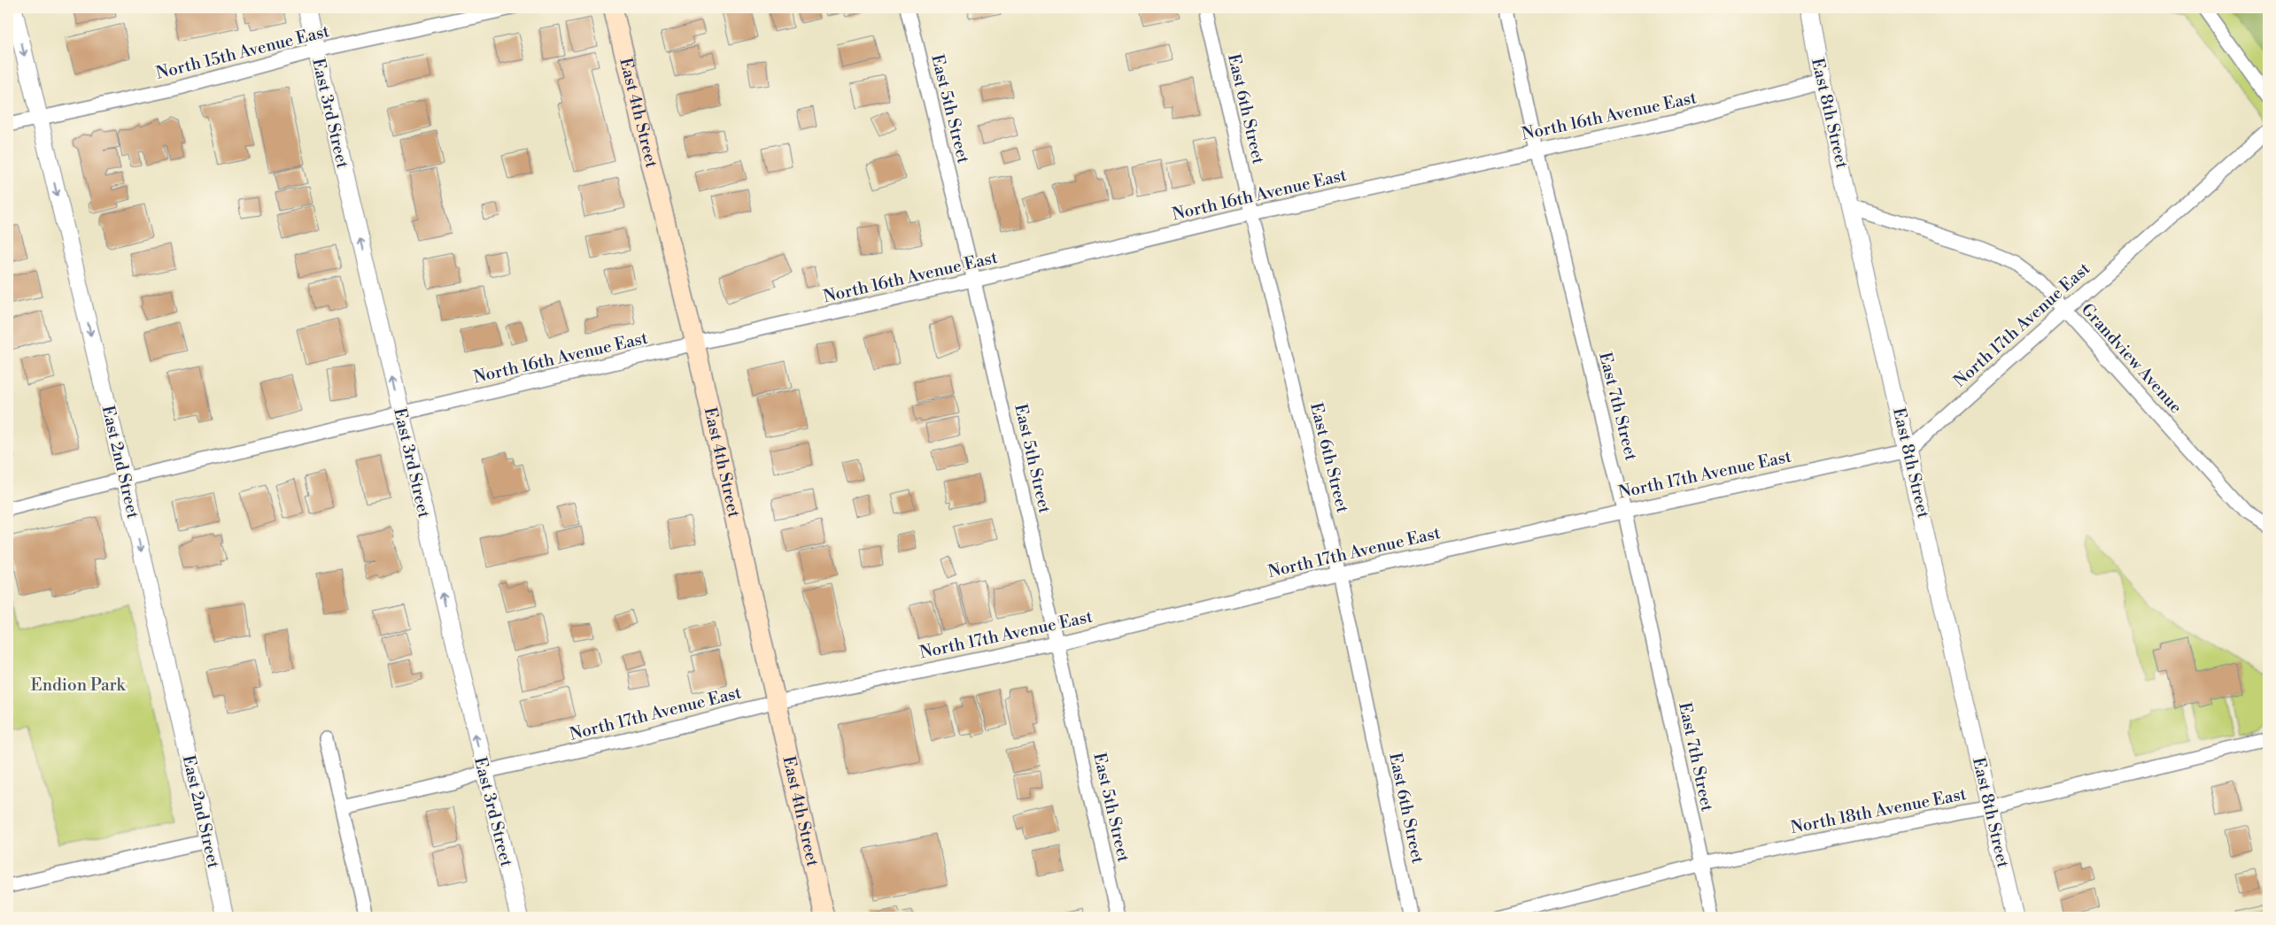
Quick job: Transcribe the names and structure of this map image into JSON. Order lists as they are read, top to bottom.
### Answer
{
  "streets": {
    "main road": ["East 4th Street"],
    "street": [
      "North 15th Avenue East",
      "East 5th Street",
      "East 6th Street",
      "East 3rd Street",
      "East 8th Street",
      "North 16th Avenue East",
      "North 17th Avenue East",
      "Grandview Avenue",
      "East 7th Street",
      "East 2nd Street",
      "North 18th Avenue East"
    ]
  },
  "crossings": [
    ["North 15th Avenue East", "East 3rd Street"],
    ["North 15th Avenue East", "East 2nd Street"],
    ["East 5th Street", "North 16th Avenue East"],
    ["East 5th Street", "North 17th Avenue East"],
    ["East 6th Street", "North 16th Avenue East"],
    ["East 6th Street", "North 17th Avenue East"],
    ["East 3rd Street", "North 16th Avenue East"],
    ["East 3rd Street", "North 17th Avenue East"],
    ["East 4th Street", "North 16th Avenue East"],
    ["East 4th Street", "North 17th Avenue East"],
    ["East 8th Street", "North 16th Avenue East"],
    ["East 8th Street", "North 17th Avenue East"],
    ["East 8th Street", "Grandview Avenue"],
    ["East 8th Street", "North 18th Avenue East"],
    ["North 16th Avenue East", "East 7th Street"],
    ["North 16th Avenue East", "East 2nd Street"],
    ["North 17th Avenue East", "Grandview Avenue"],
    ["North 17th Avenue East", "East 7th Street"],
    ["East 7th Street", "North 18th Avenue East"]
  ],
  "one_way": ["East 3rd Street", "East 2nd Street"],
  "parks": ["Endion Park"]
}
